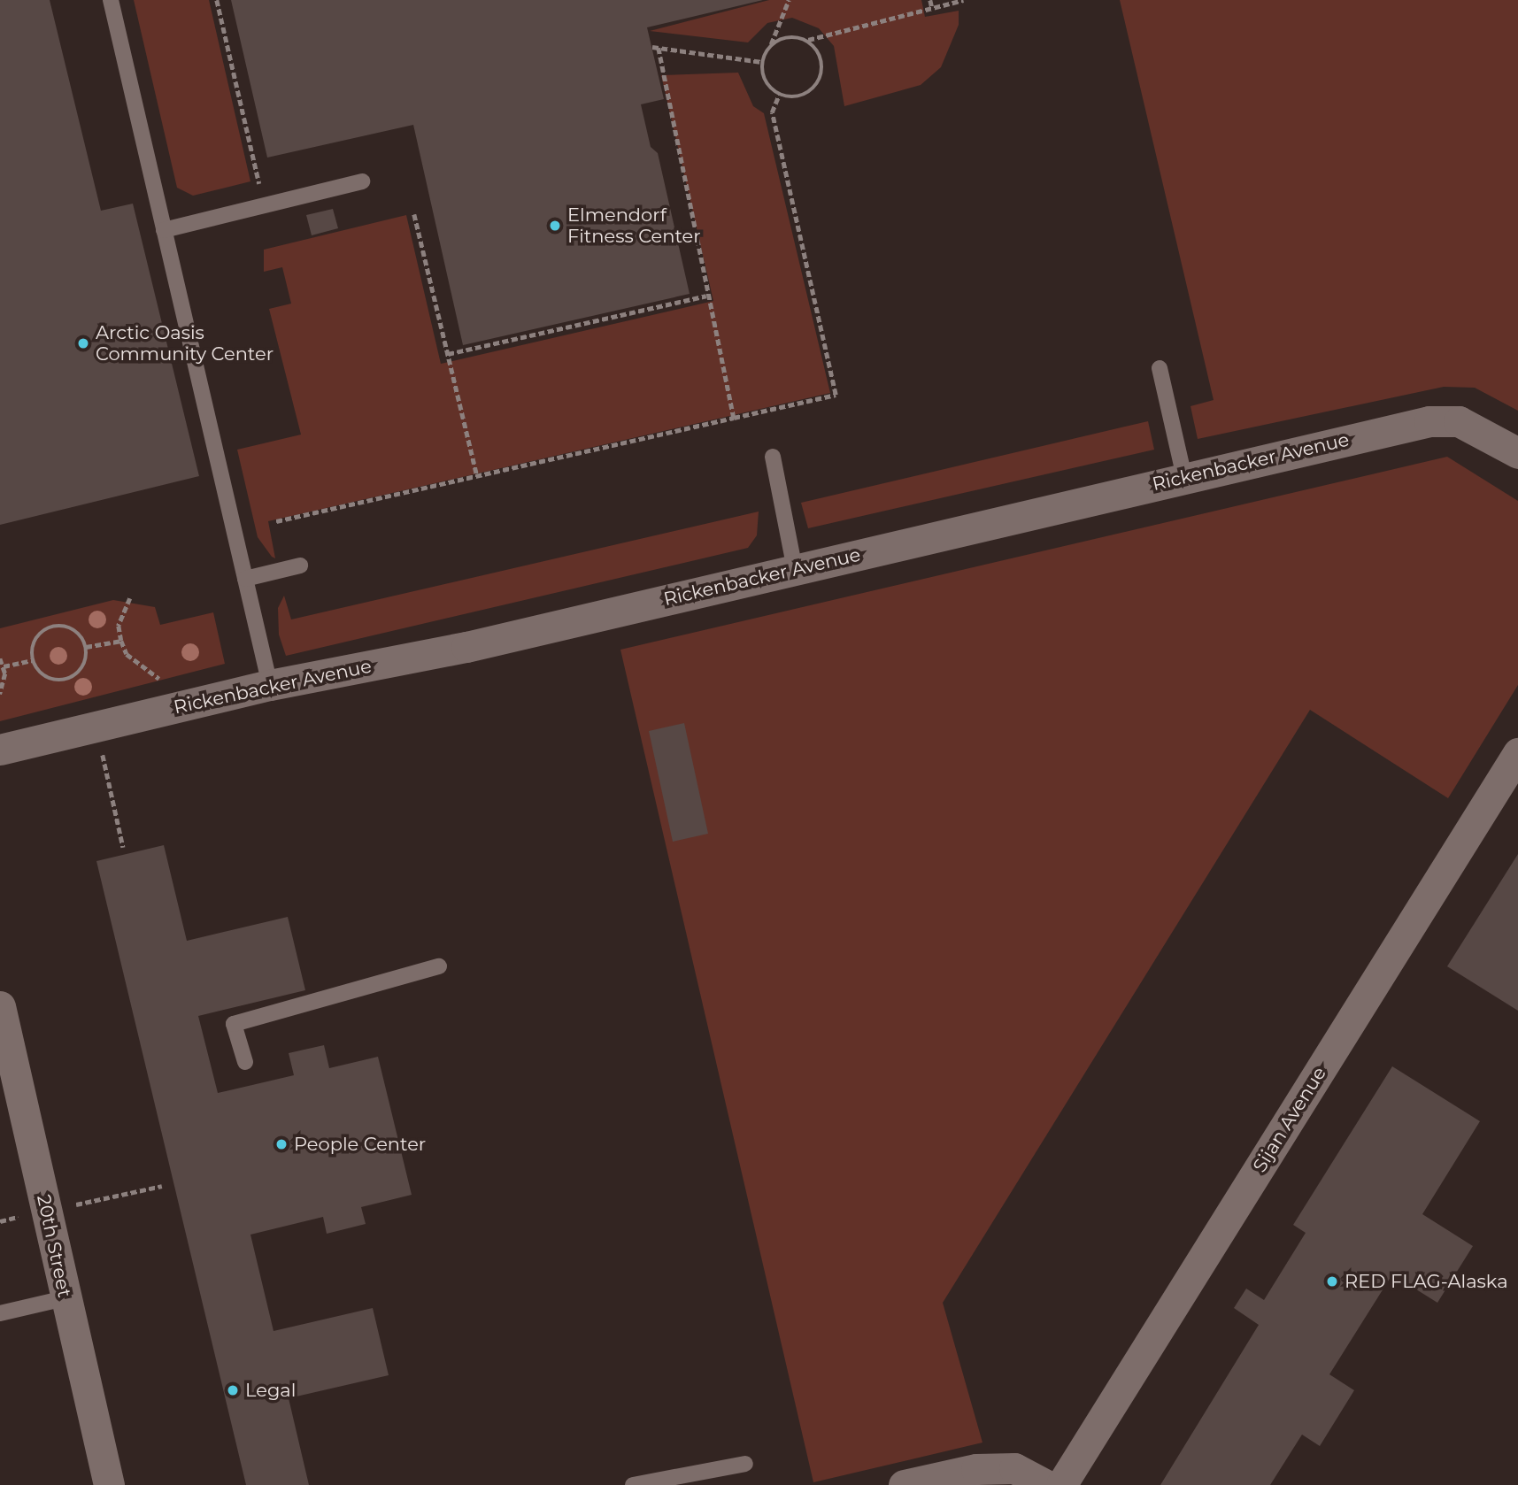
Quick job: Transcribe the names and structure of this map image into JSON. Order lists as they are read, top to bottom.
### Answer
{
  "streets": {
    "street": ["Rickenbacker Avenue", "Sijan Avenue", "20th Street"]
  },
  "places": [
    "Elmendorf Fitness Center",
    "Arctic Oasis Community Center",
    "People Center",
    "RED FLAG-Alaska",
    "Legal"
  ]
}
